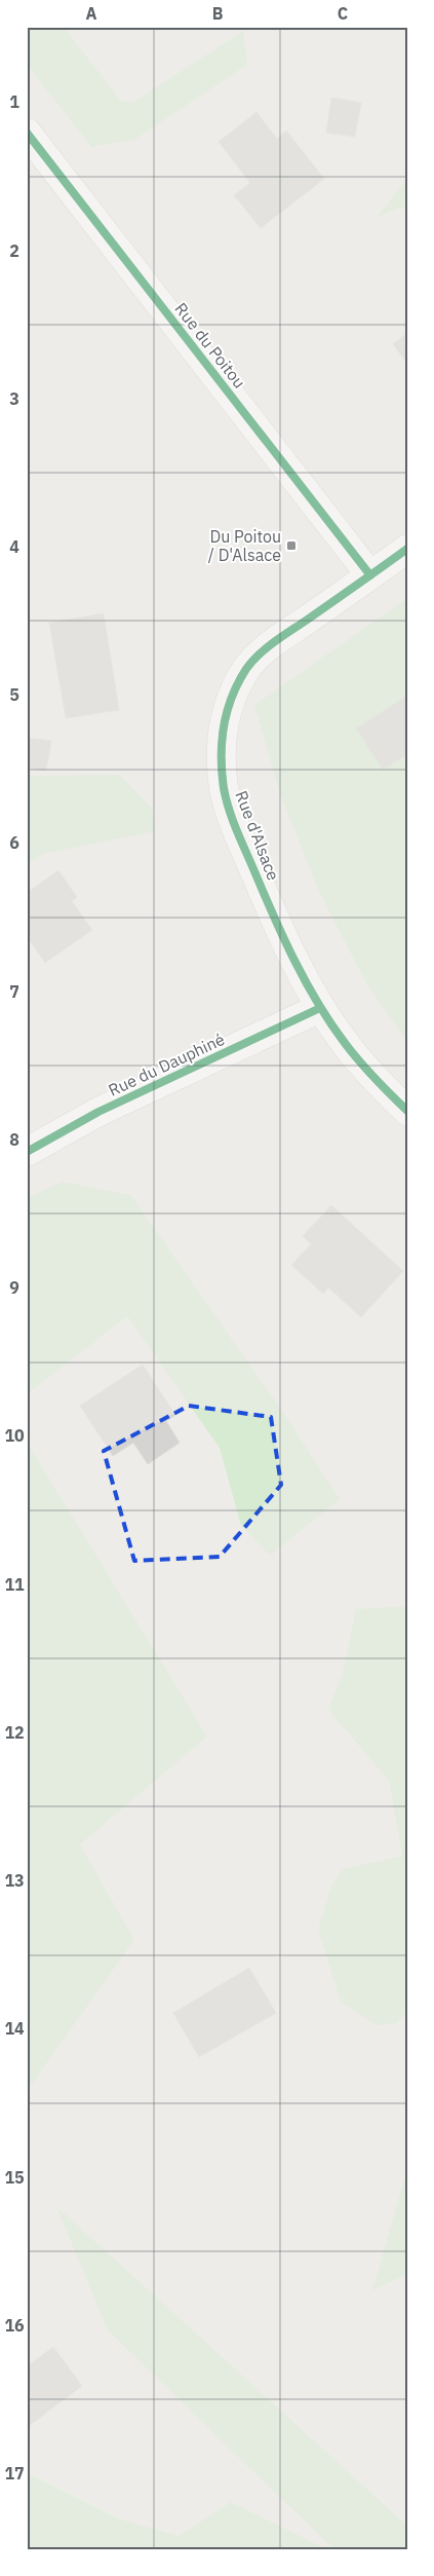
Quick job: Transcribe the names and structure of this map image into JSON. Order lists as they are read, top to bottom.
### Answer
{
  "streets": {
    "street": ["Rue du Poitou", "Rue d'Alsace", "Rue du Dauphiné"]
  },
  "crossings": [
    ["Rue du Poitou", "Rue d'Alsace"],
    ["Rue d'Alsace", "Rue du Dauphiné"]
  ],
  "places": {
    "transit": ["Du Poitou / D'Alsace"]
  },
  "grid": {
    "columns": ["A", "B", "C"],
    "rows": [
      "1",
      "2",
      "3",
      "4",
      "5",
      "6",
      "7",
      "8",
      "9",
      "10",
      "11",
      "12",
      "13",
      "14",
      "15",
      "16",
      "17"
    ]
  }
}
